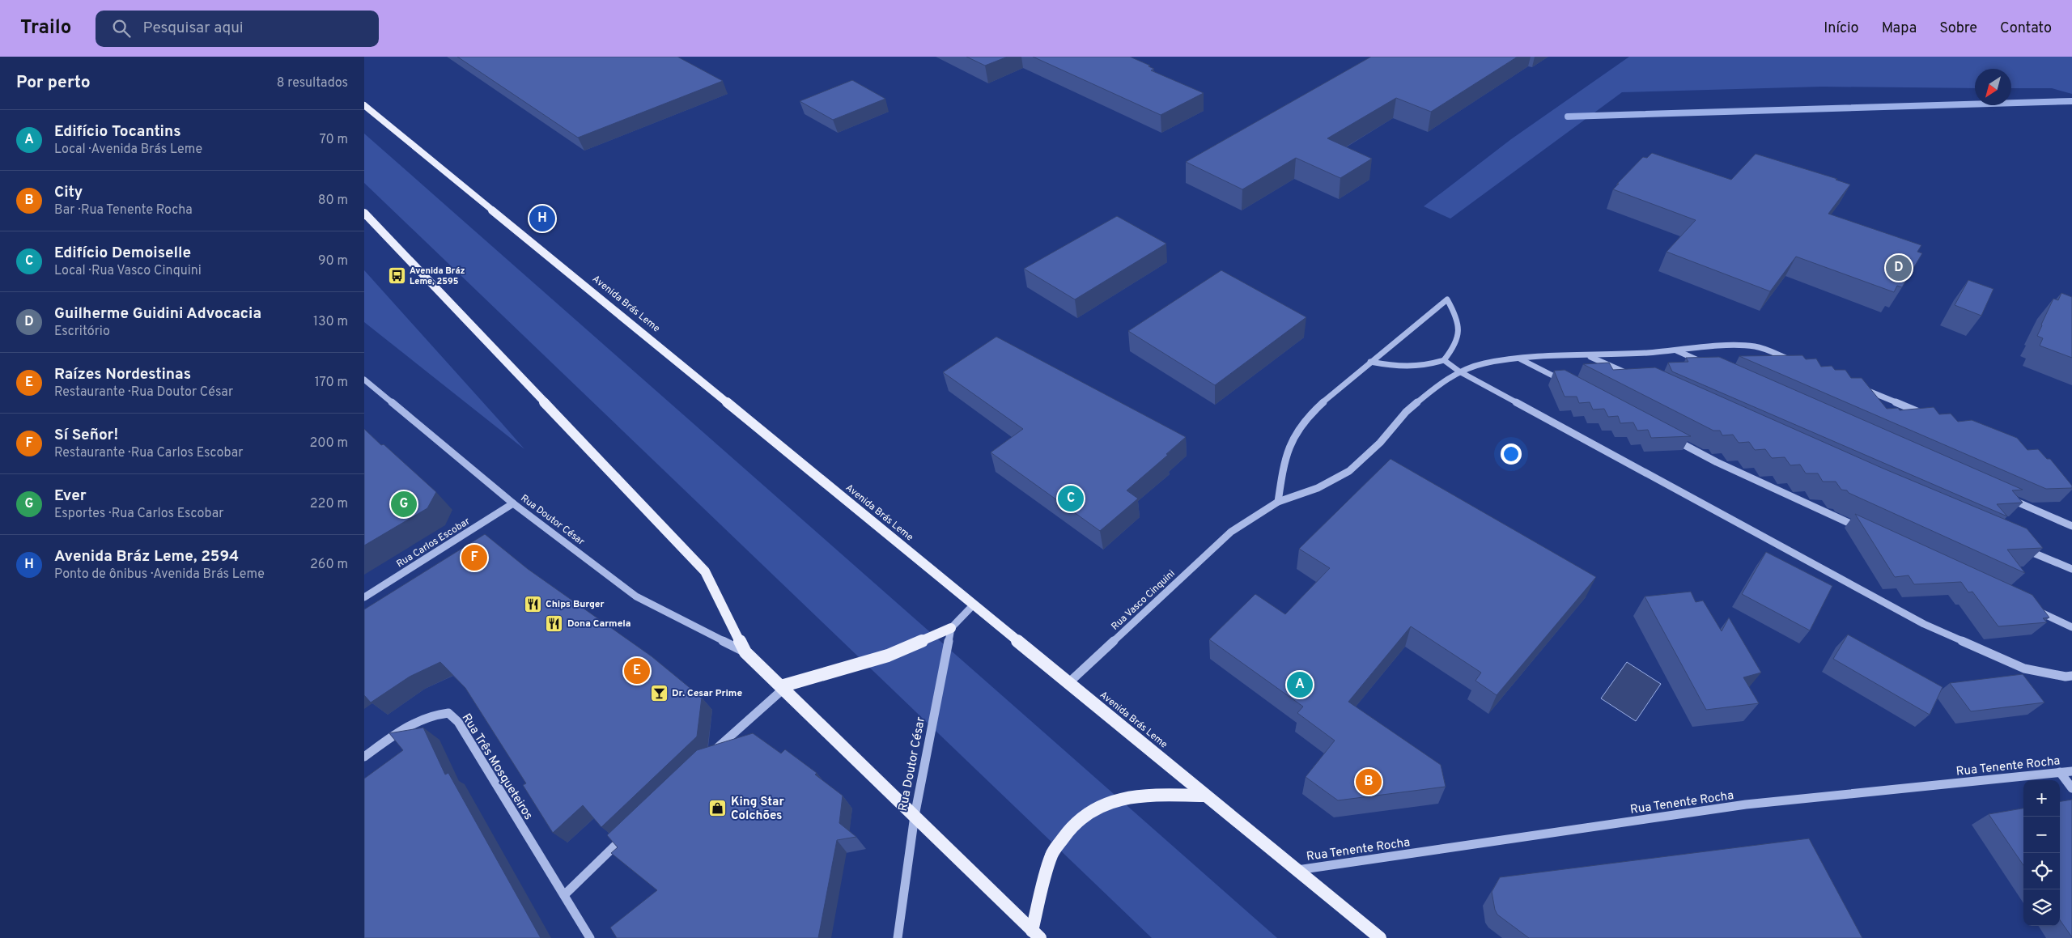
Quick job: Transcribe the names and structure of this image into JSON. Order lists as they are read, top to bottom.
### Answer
{
  "streets": {
    "main road": ["Avenida Brás Leme"],
    "street": [
      "Rua Doutor César",
      "Rua Carlos Escobar",
      "Rua Vasco Cinquini",
      "Rua Tenente Rocha",
      "Rua Três Mosqueteiros"
    ]
  },
  "crossings": [
    ["Avenida Brás Leme", "Rua Vasco Cinquini"],
    ["Avenida Brás Leme", "Rua Tenente Rocha"],
    ["Rua Doutor César", "Rua Carlos Escobar"]
  ],
  "places": {
    "bus stop": ["Avenida Bráz Leme, 2595"],
    "restaurant": ["Chips Burger", "Dona Carmela"],
    "bar": ["Dr. Cesar Prime"],
    "shop": ["King Star Colchões"]
  },
  "north": "bottom left",
  "page": {
    "header": "Trailo",
    "search": "Pesquisar aqui",
    "nav": [
      "Início",
      "Mapa",
      "Sobre",
      "Contato"
    ],
    "heading": ["Por perto", "8 resultados"],
    "list": [
      {
        "mark": "A",
        "name": "Edifício Tocantins",
        "note": "Local · Avenida Brás Leme",
        "value": "70 m"
      },
      {
        "mark": "B",
        "name": "City",
        "note": "Bar · Rua Tenente Rocha",
        "value": "80 m"
      },
      {
        "mark": "C",
        "name": "Edifício Demoiselle",
        "note": "Local · Rua Vasco Cinquini",
        "value": "90 m"
      },
      {
        "mark": "D",
        "name": "Guilherme Guidini Advocacia",
        "note": "Escritório",
        "value": "130 m"
      },
      {
        "mark": "E",
        "name": "Raízes Nordestinas",
        "note": "Restaurante · Rua Doutor César",
        "value": "170 m"
      },
      {
        "mark": "F",
        "name": "Sí Señor!",
        "note": "Restaurante · Rua Carlos Escobar",
        "value": "200 m"
      },
      {
        "mark": "G",
        "name": "Ever",
        "note": "Esportes · Rua Carlos Escobar",
        "value": "220 m"
      },
      {
        "mark": "H",
        "name": "Avenida Bráz Leme, 2594",
        "note": "Ponto de ônibus · Avenida Brás Leme",
        "value": "260 m"
      }
    ],
    "pins": [
      "H",
      "D",
      "C",
      "G",
      "F",
      "E",
      "A",
      "B"
    ],
    "map_buttons": ["+", "−"]
  }
}
